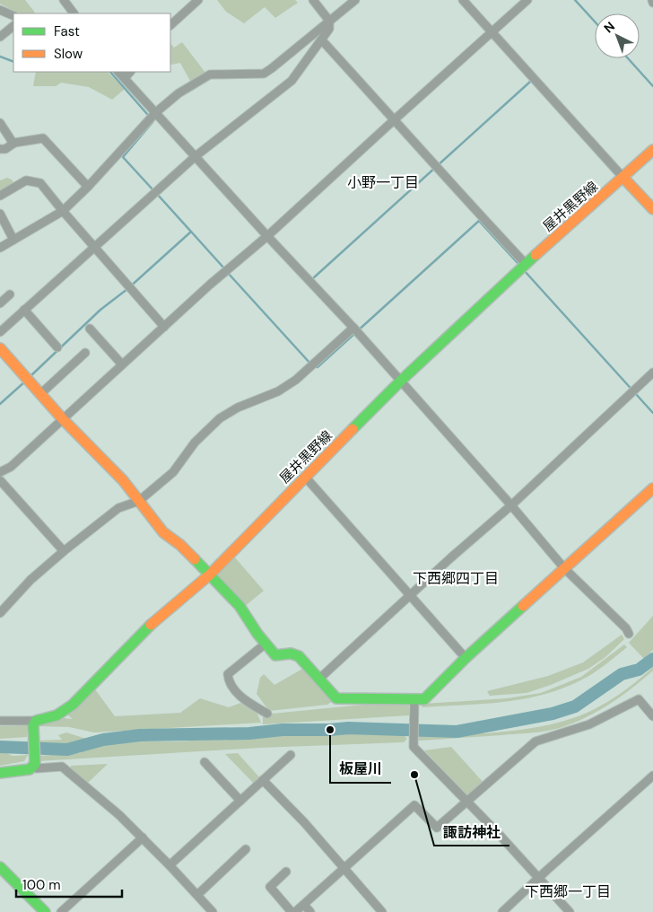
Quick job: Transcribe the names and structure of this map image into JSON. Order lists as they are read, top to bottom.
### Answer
{
  "streets": {
    "street": ["屋井黒野線"]
  },
  "districts": ["小野一丁目", "下西郷四丁目", "下西郷一丁目"],
  "places": ["板屋川", "諏訪神社"],
  "legend": ["Fast", "Slow"],
  "scale_bar": "100 m",
  "north": "top left"
}
